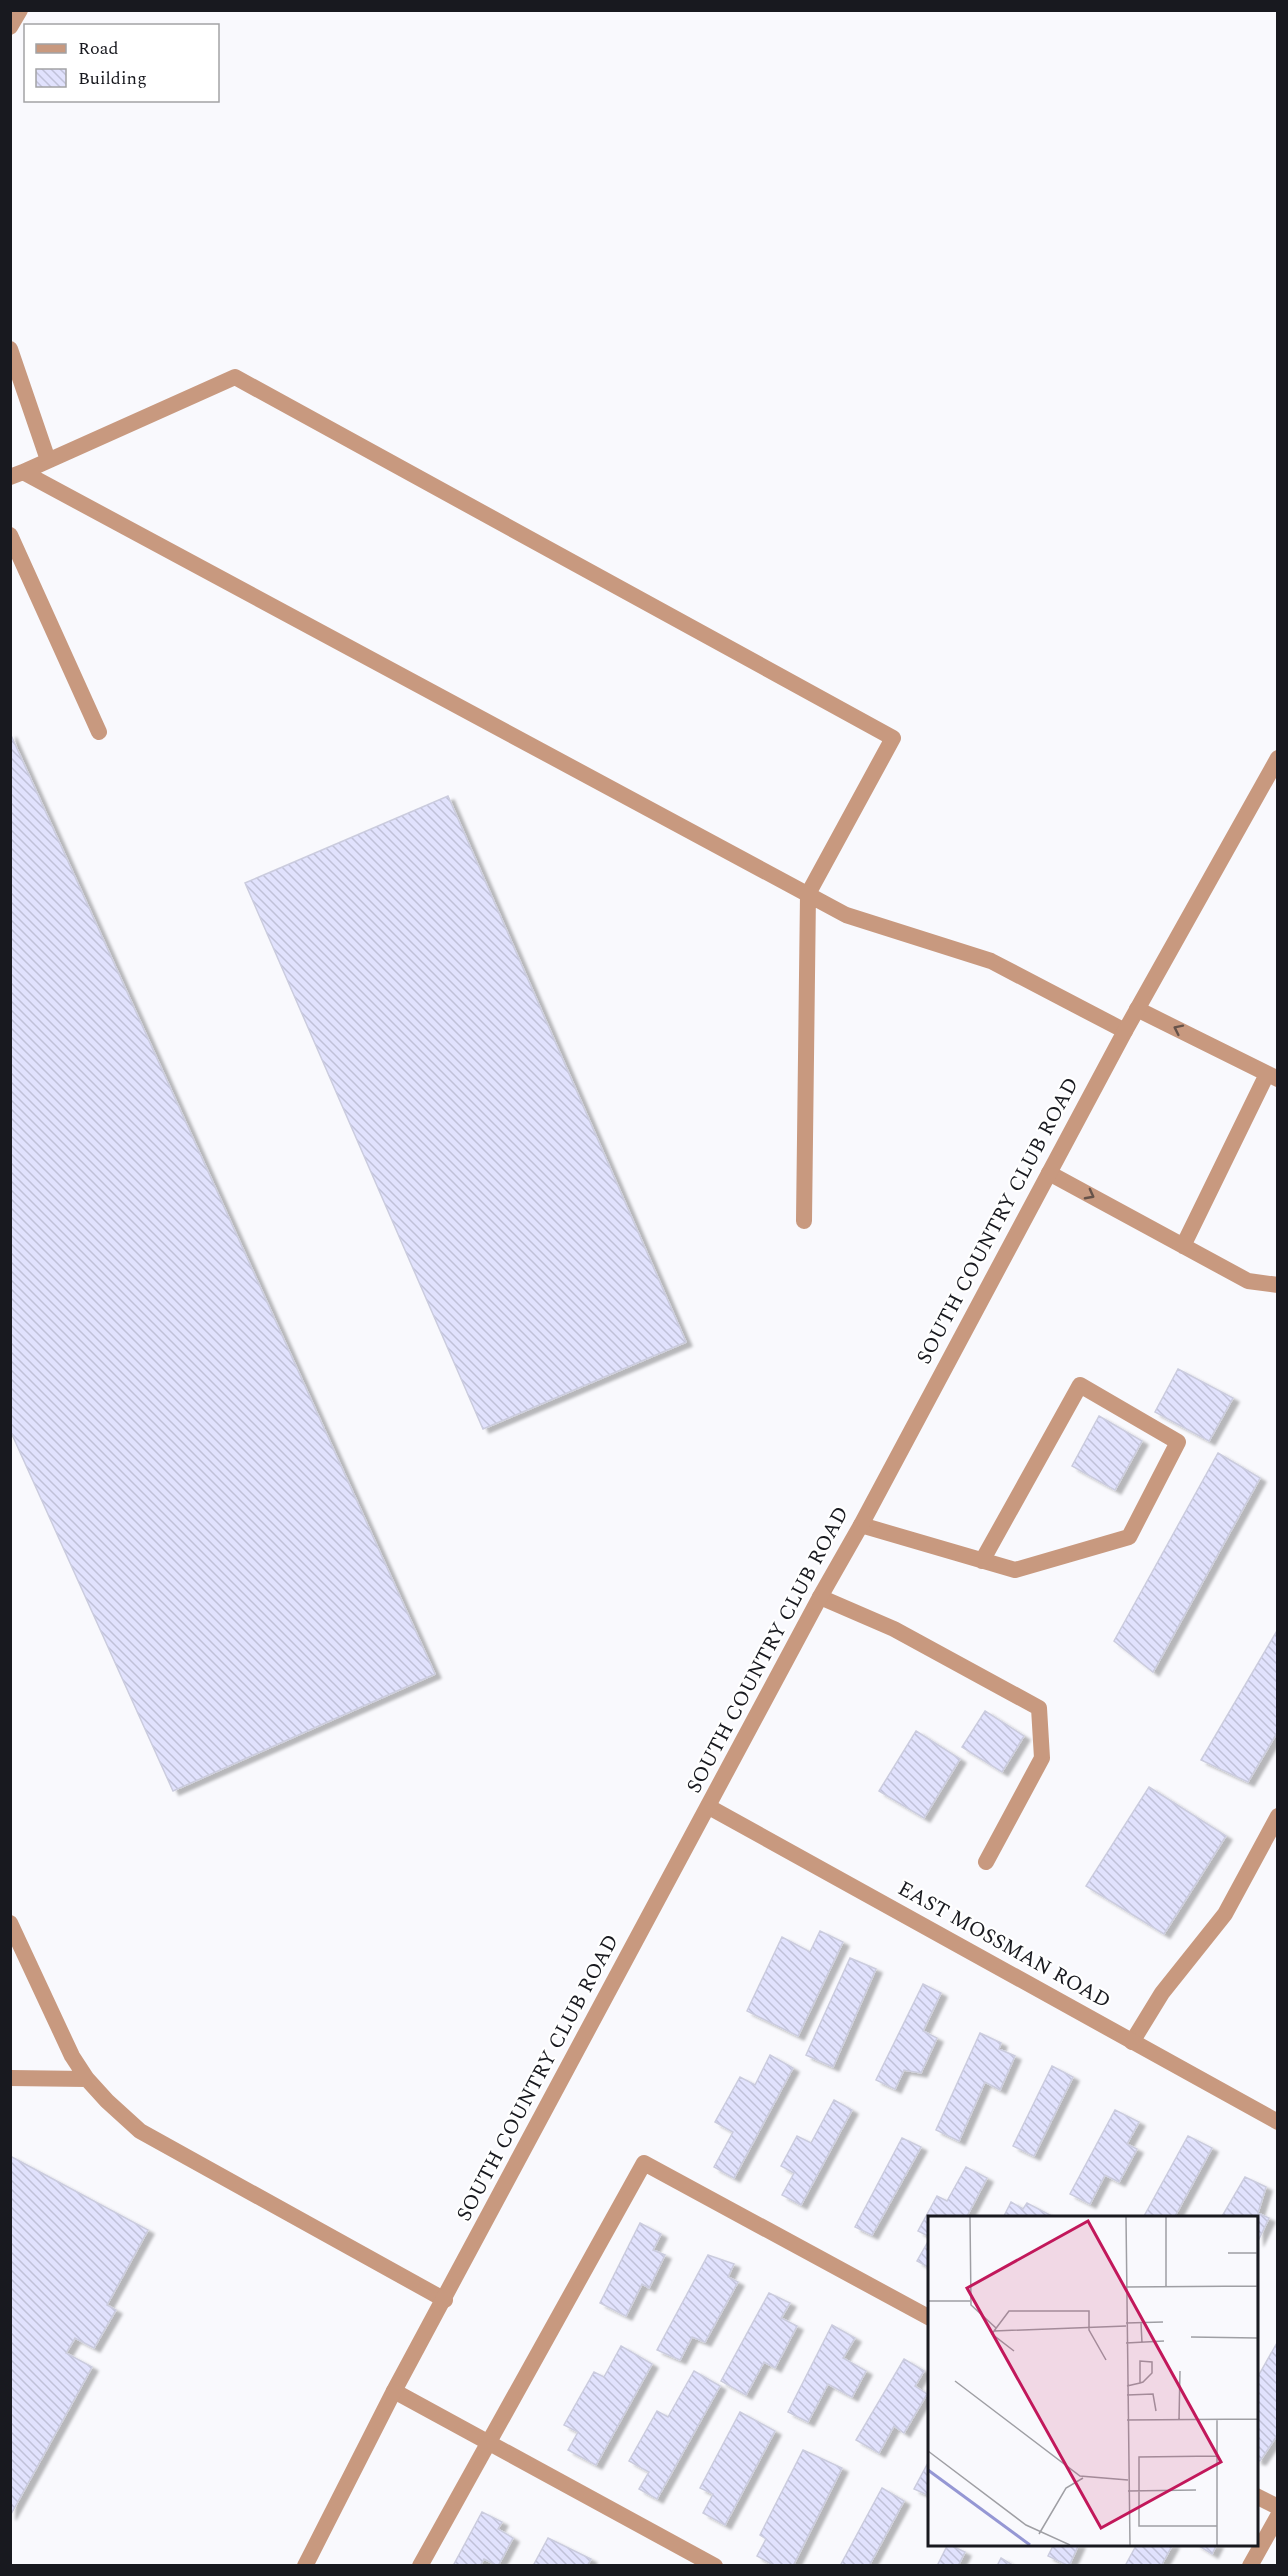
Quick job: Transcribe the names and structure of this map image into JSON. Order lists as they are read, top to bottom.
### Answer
{
  "streets": {
    "street": ["SOUTH COUNTRY CLUB ROAD", "EAST MOSSMAN ROAD"]
  },
  "crossings": [
    ["SOUTH COUNTRY CLUB ROAD", "EAST MOSSMAN ROAD"]
  ],
  "legend": ["Road", "Building"]
}
